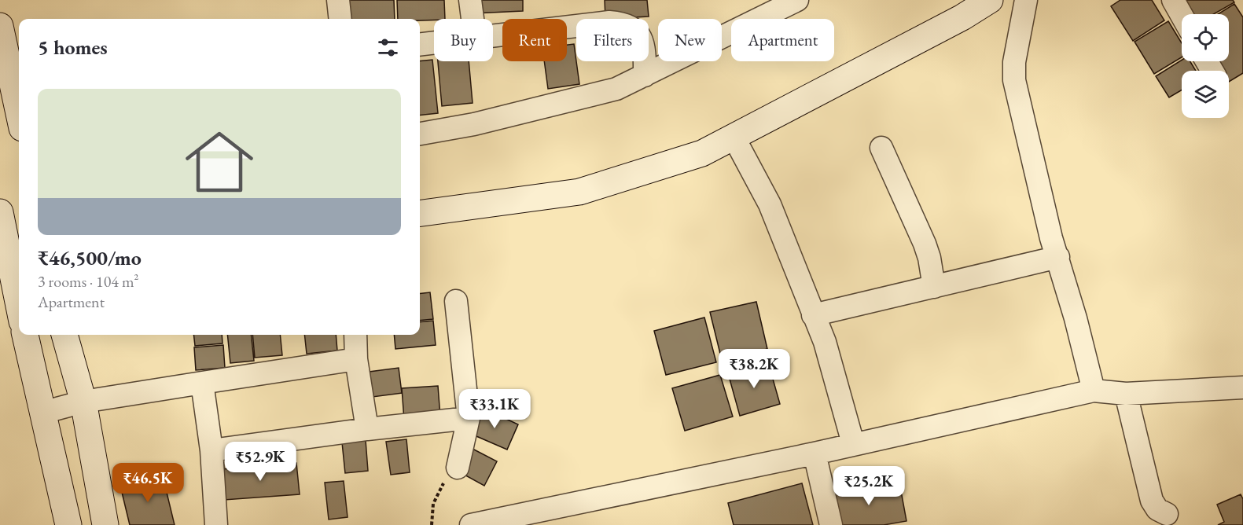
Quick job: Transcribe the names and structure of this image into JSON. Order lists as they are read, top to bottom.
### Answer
{
  "page": {
    "chip": [
      "Buy",
      "Rent",
      "Filters",
      "New",
      "Apartment"
    ],
    "heading": "5 homes",
    "list": [
      {
        "name": "₹46,500/mo",
        "note": "3 rooms · 104 m² · Apartment"
      }
    ],
    "price": [
      "₹38.2K",
      "₹33.1K",
      "₹52.9K",
      "₹46.5K",
      "₹25.2K"
    ]
  }
}
